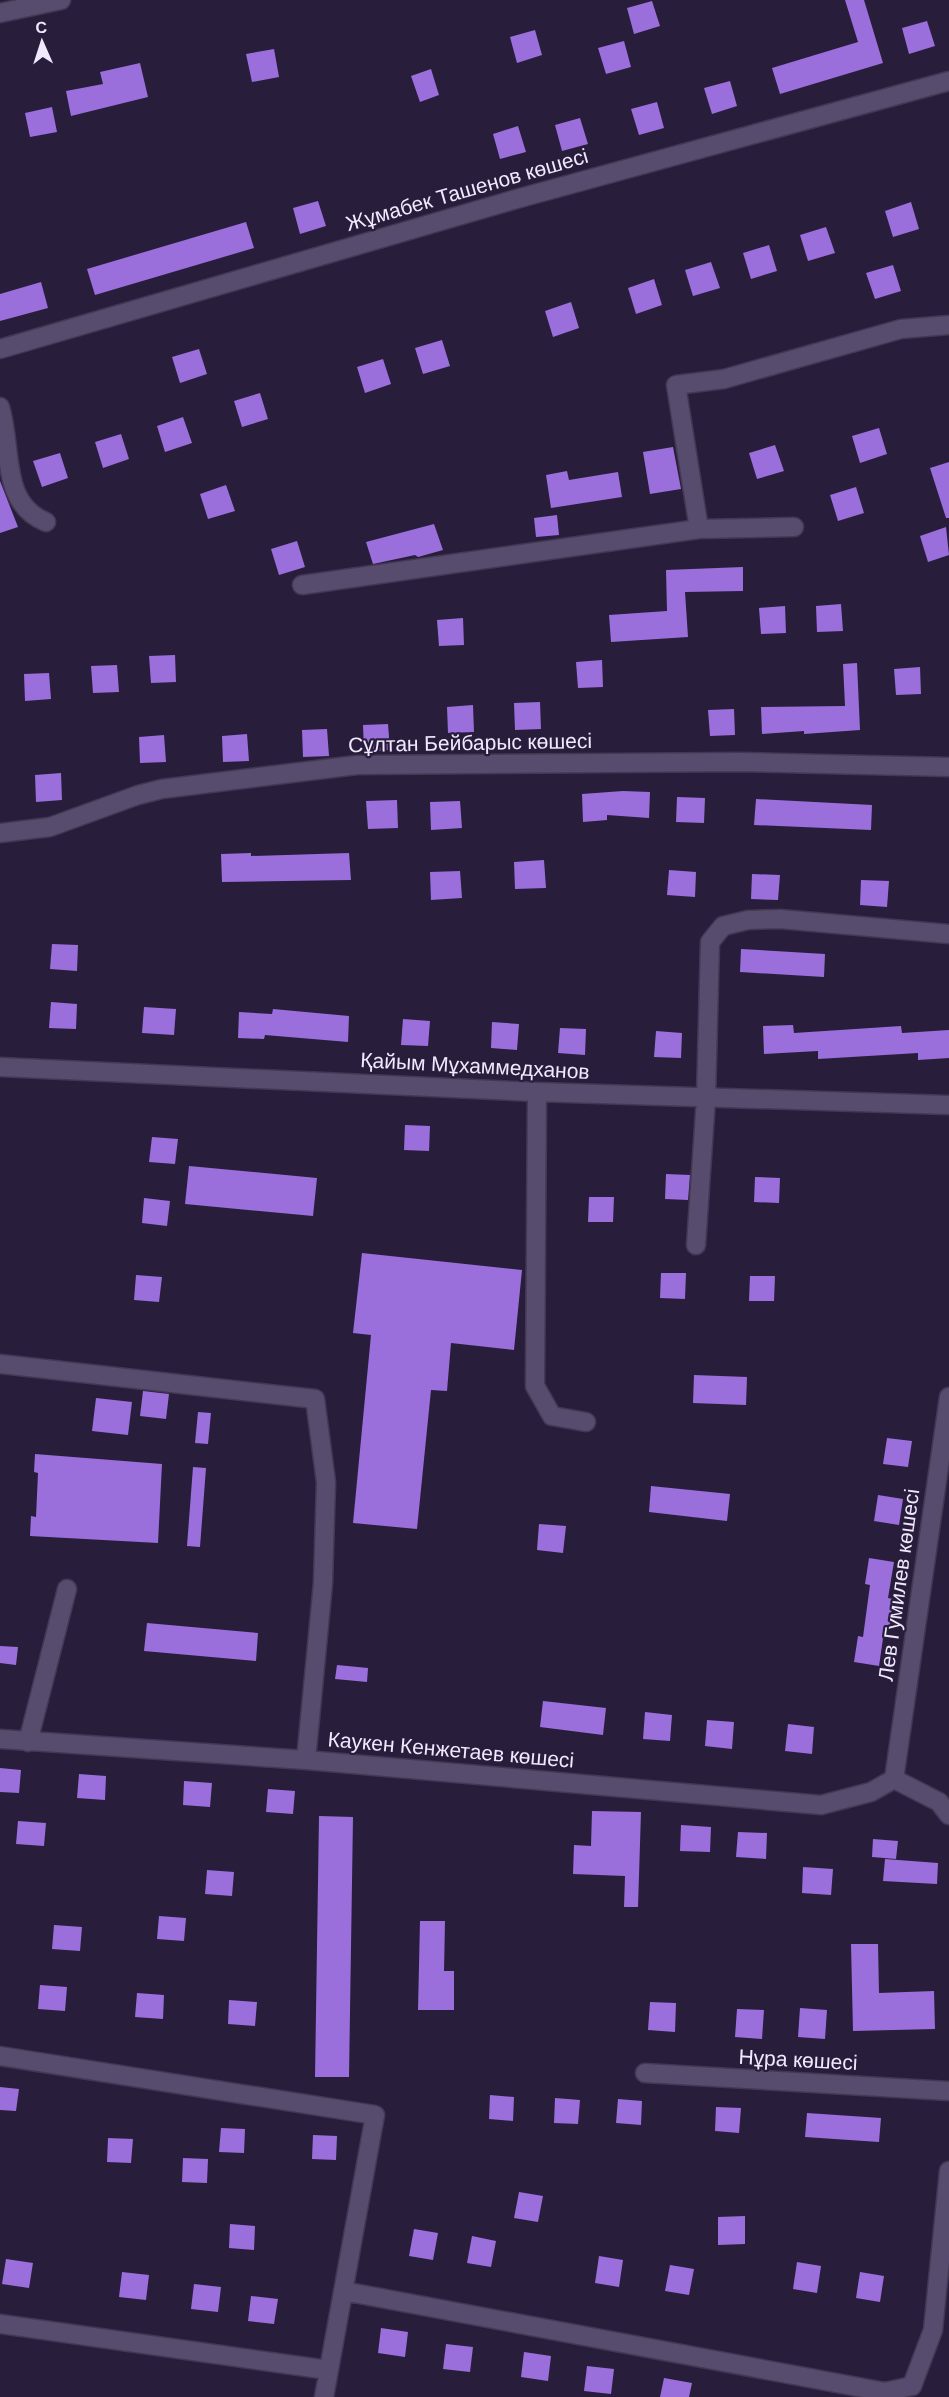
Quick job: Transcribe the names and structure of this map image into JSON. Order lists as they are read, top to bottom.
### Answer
{
  "streets": {
    "street": [
      "Жұмабек Ташенов көшесі",
      "Сұлтан Бейбарыс көшесі",
      "Қайым Мұхаммедханов",
      "Лев Гумилев көшесі",
      "Каукен Кенжетаев көшесі",
      "Нұра көшесі"
    ]
  },
  "crossings": [
    ["Лев Гумилев көшесі", "Каукен Кенжетаев көшесі"]
  ],
  "north": "top"
}
